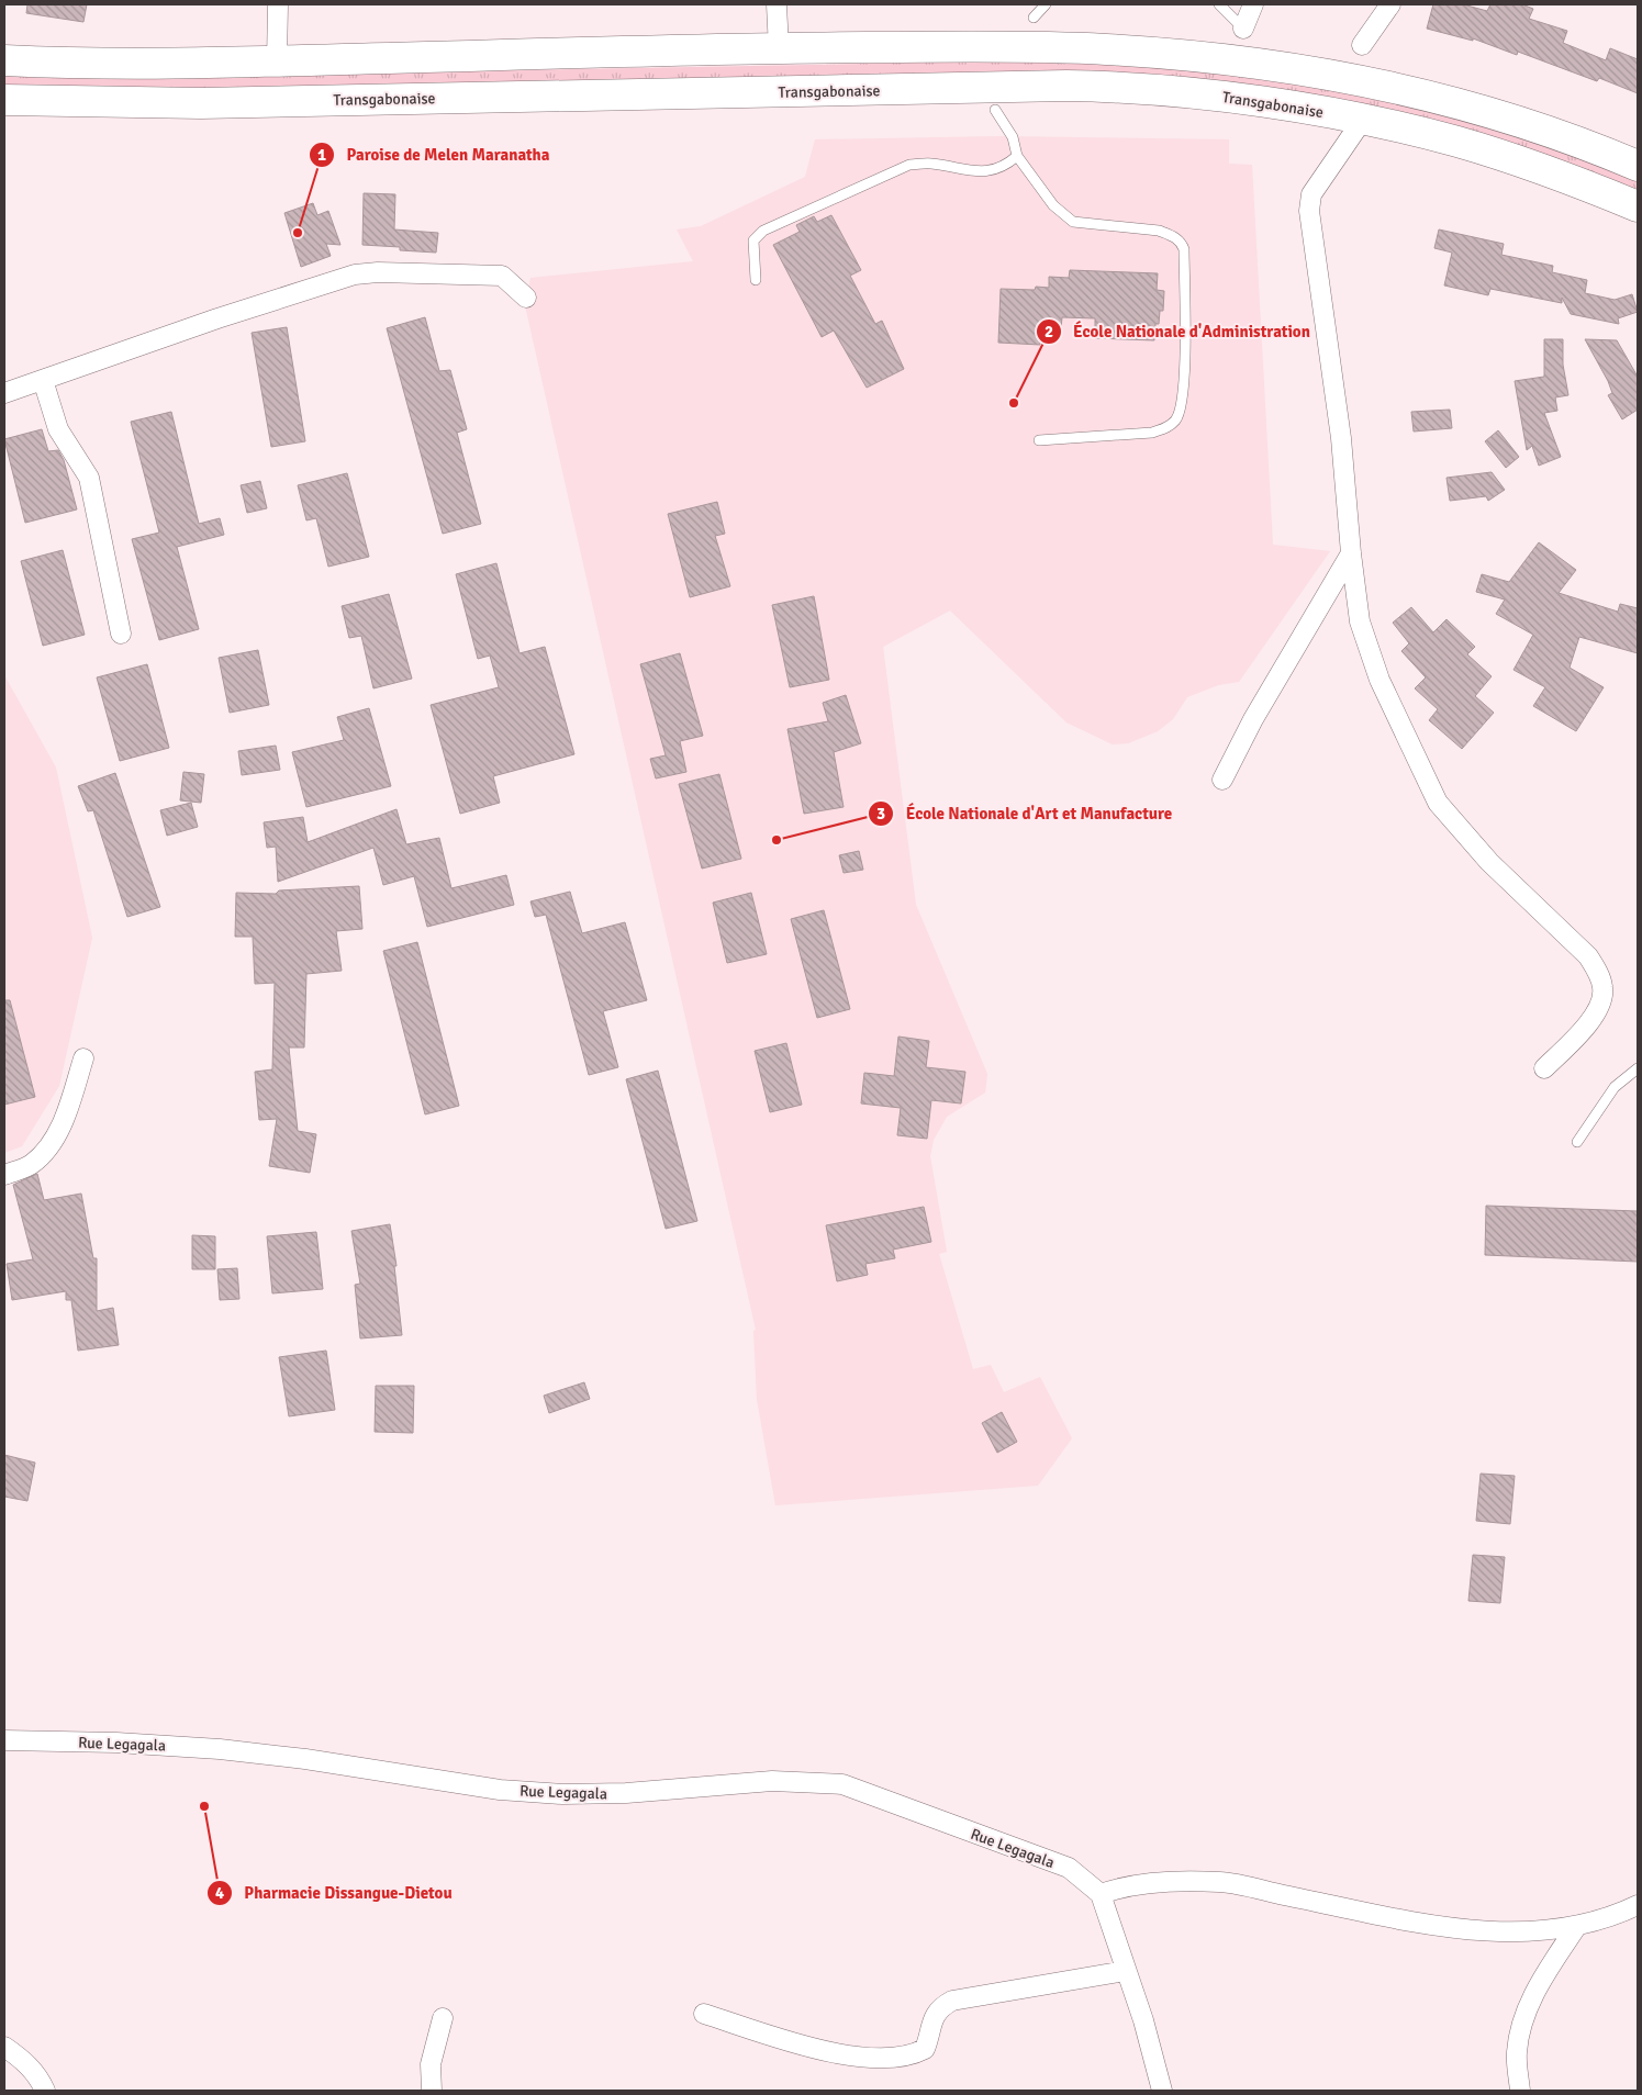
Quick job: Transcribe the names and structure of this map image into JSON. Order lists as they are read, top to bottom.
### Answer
{
  "streets": {
    "highway": ["Transgabonaise"],
    "street": ["Rue Legagala"]
  },
  "places": [
    "Paroise de Melen Maranatha",
    "École Nationale d'Administration",
    "École Nationale d'Art et Manufacture",
    "Pharmacie Dissangue-Dietou"
  ]
}
